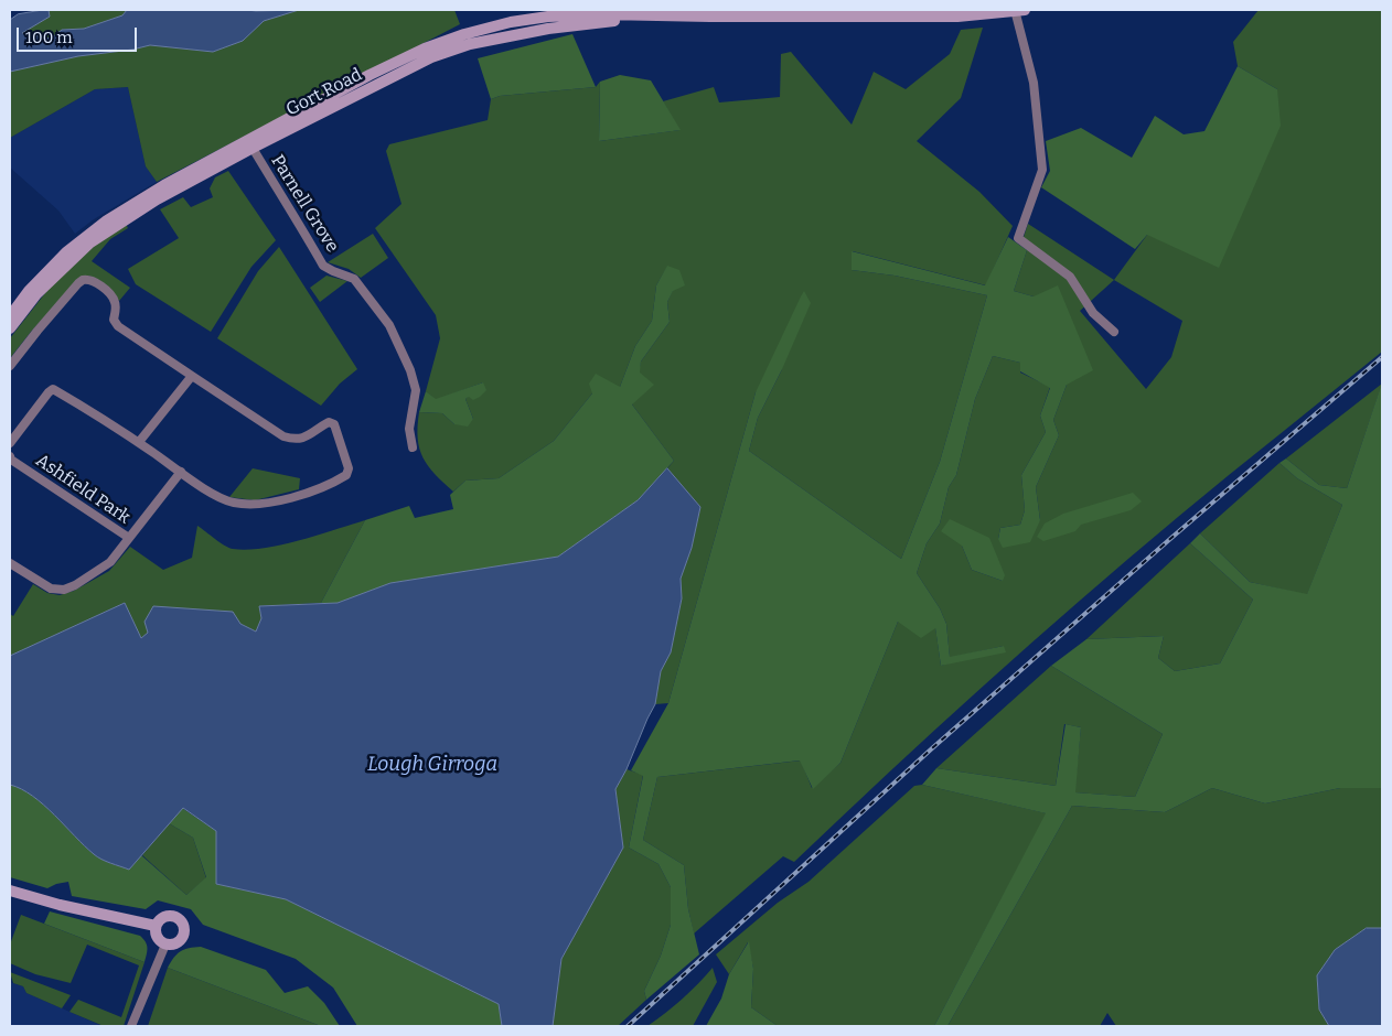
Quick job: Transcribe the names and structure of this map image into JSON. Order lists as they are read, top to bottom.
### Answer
{
  "streets": {
    "main road": ["Gort Road"],
    "street": ["Parnell Grove", "Ashfield Park"]
  },
  "crossings": [
    ["Gort Road", "Parnell Grove"]
  ],
  "water": ["Lough Girroga"],
  "scale_bar": "100 m"
}
